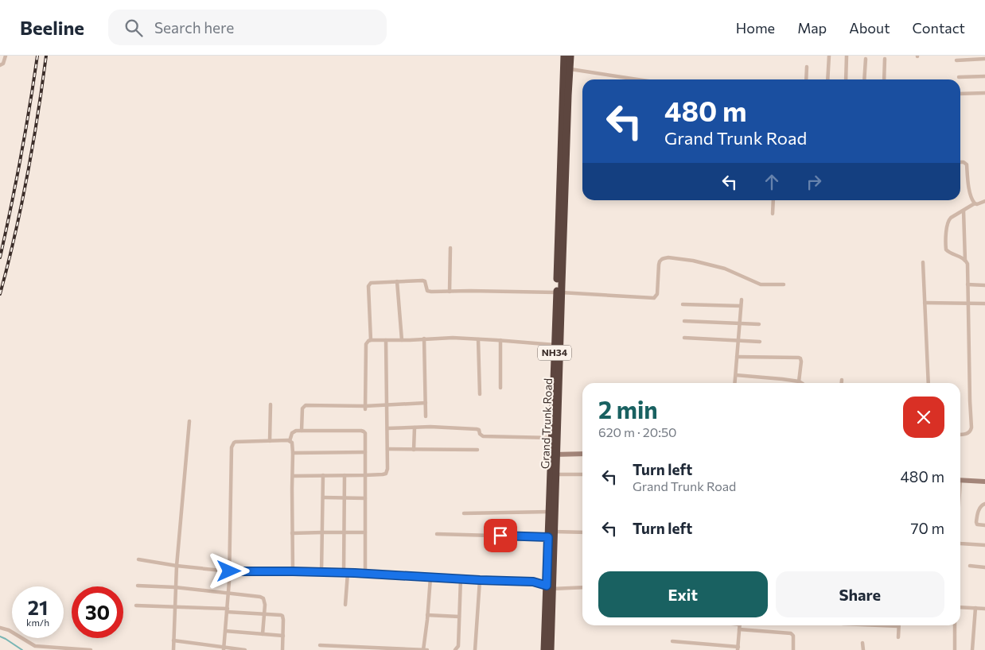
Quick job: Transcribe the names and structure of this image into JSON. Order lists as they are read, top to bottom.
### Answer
{
  "streets": {
    "highway": ["NH34", "Grand Trunk Road"]
  },
  "page": {
    "header": "Beeline",
    "search": "Search here",
    "nav": [
      "Home",
      "Map",
      "About",
      "Contact"
    ],
    "turn": ["480 m", "Grand Trunk Road"],
    "heading": ["2 min", "620 m · 20:50"],
    "list": [
      {
        "name": "Turn left",
        "note": "Grand Trunk Road",
        "value": "480 m"
      },
      {
        "name": "Turn left",
        "value": "70 m"
      }
    ],
    "buttons": ["Exit", "Share"],
    "speed": "21 km/h",
    "limit": "30"
  }
}
